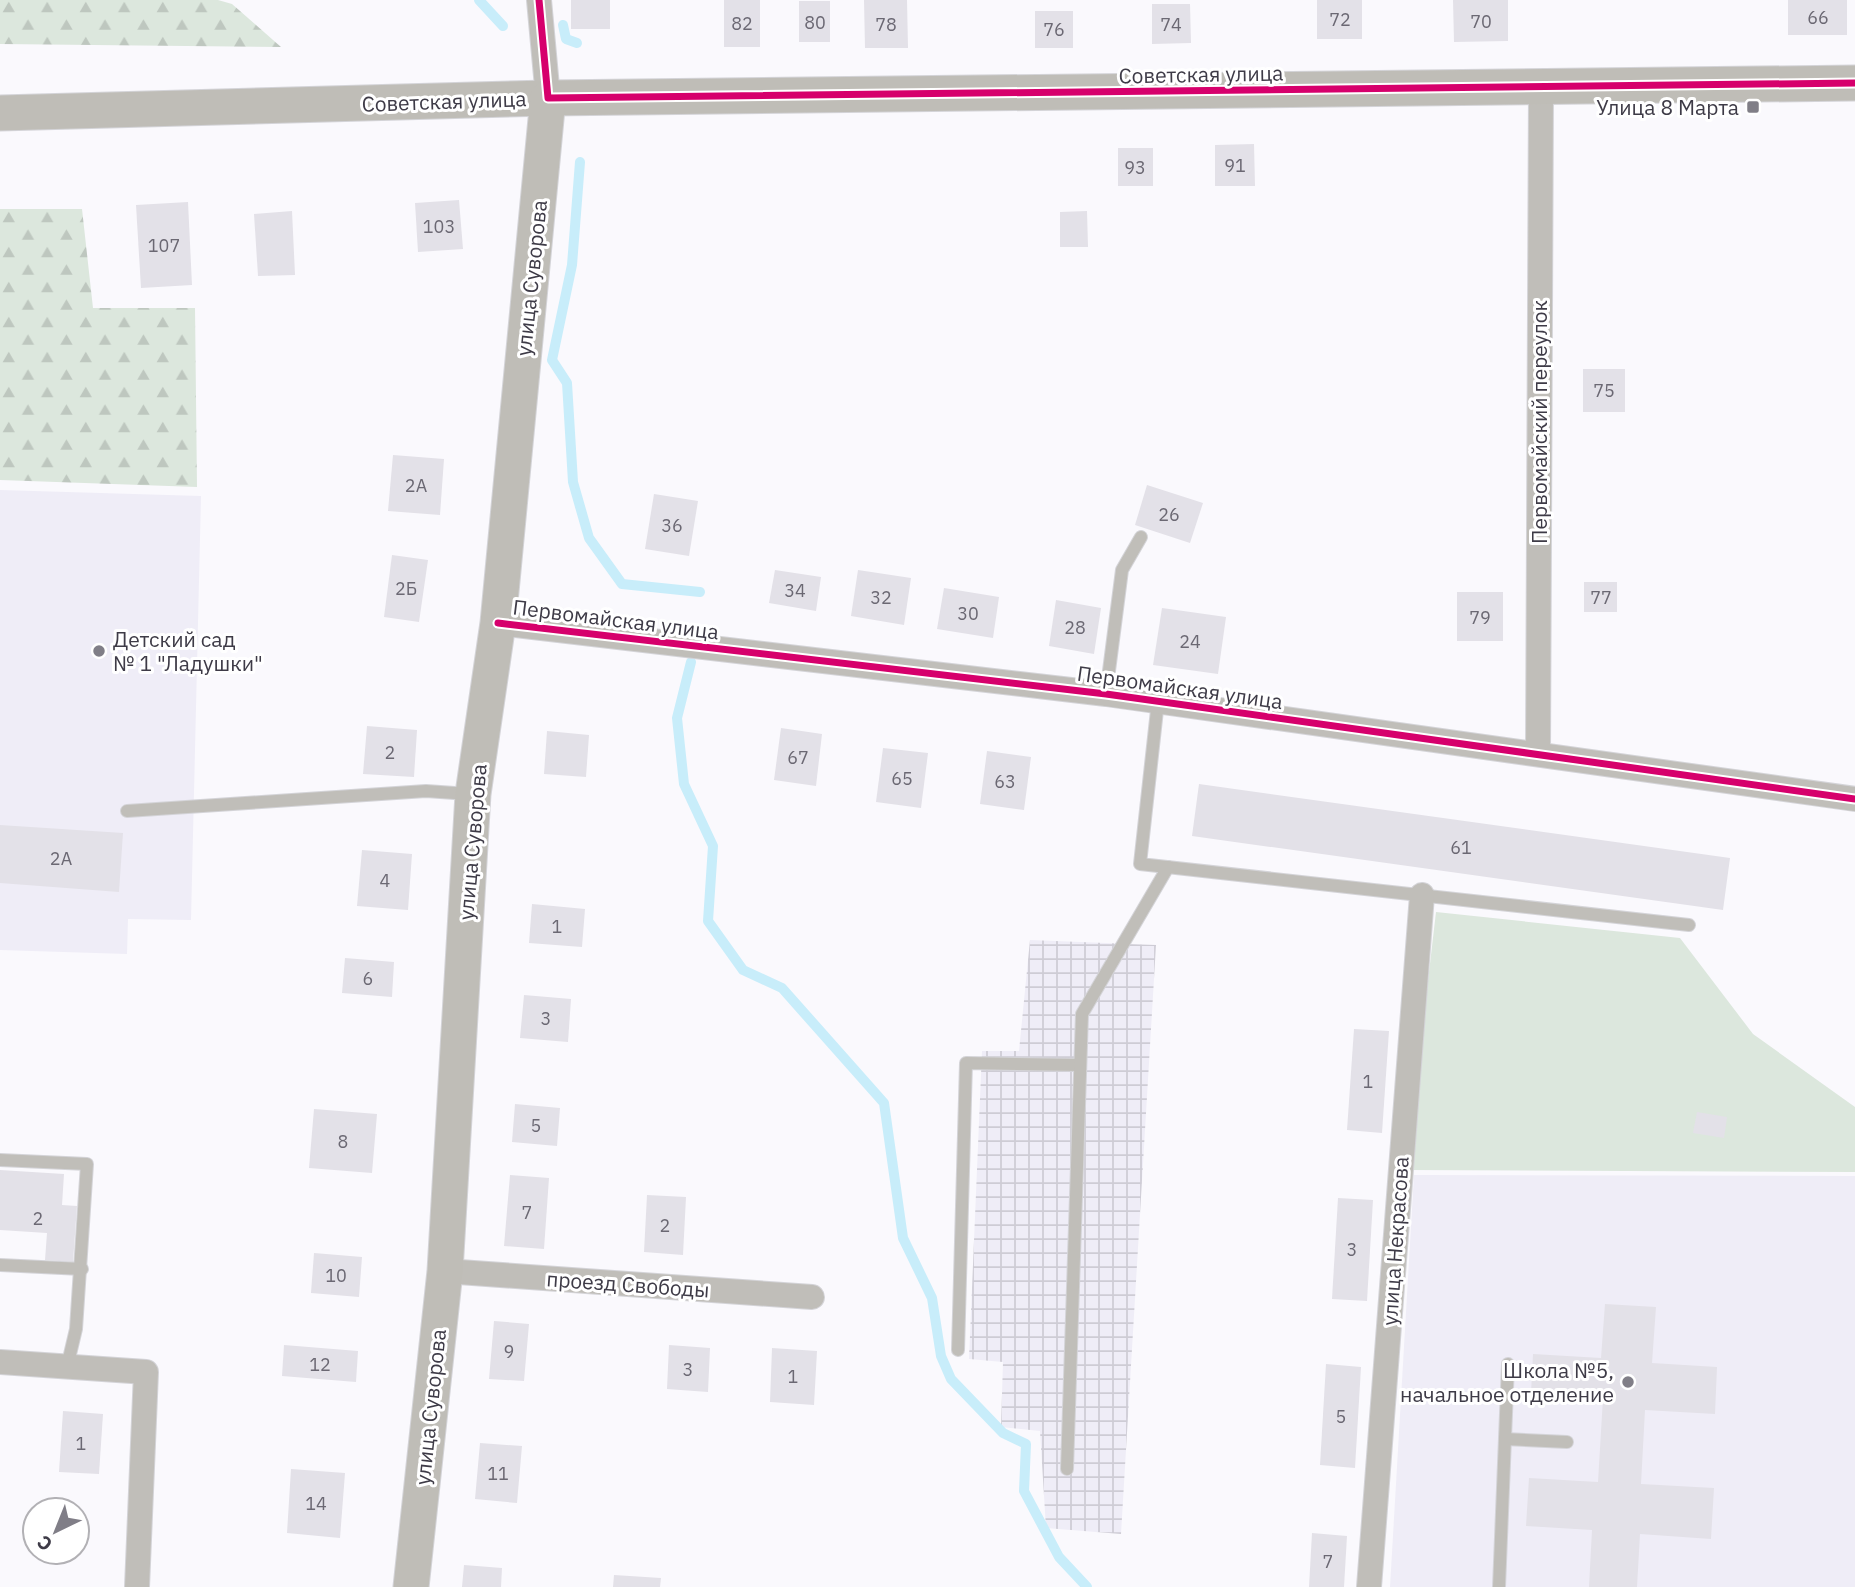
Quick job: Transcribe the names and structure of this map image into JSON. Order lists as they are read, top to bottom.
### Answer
{
  "streets": {
    "main road": ["Советская улица", "улица Суворова"],
    "street": [
      "Первомайский переулок",
      "Первомайская улица",
      "улица Некрасова",
      "проезд Свободы"
    ]
  },
  "crossings": [
    ["Советская улица", "улица Суворова"],
    ["Советская улица", "Первомайский переулок"],
    ["улица Суворова", "Первомайская улица"],
    ["улица Суворова", "проезд Свободы"],
    ["Первомайский переулок", "Первомайская улица"]
  ],
  "places": {
    "transit": ["Улица 8 Марта"],
    "other": ["Детский сад № 1 \"Ладушки\"", "Школа №5, начальное отделение"]
  },
  "house_numbers": [
    "66",
    "72",
    "70",
    "80",
    "82",
    "78",
    "74",
    "76",
    "91",
    "93",
    "103",
    "107",
    "75",
    "2А",
    "26",
    "36",
    "2Б",
    "34",
    "32",
    "77",
    "30",
    "79",
    "28",
    "24",
    "2",
    "67",
    "65",
    "63",
    "61",
    "2А",
    "4",
    "1",
    "6",
    "3",
    "1",
    "5",
    "8",
    "7",
    "2",
    "2",
    "3",
    "10",
    "9",
    "12",
    "3",
    "1",
    "5",
    "1",
    "11",
    "14",
    "7"
  ],
  "north": "bottom left"
}
